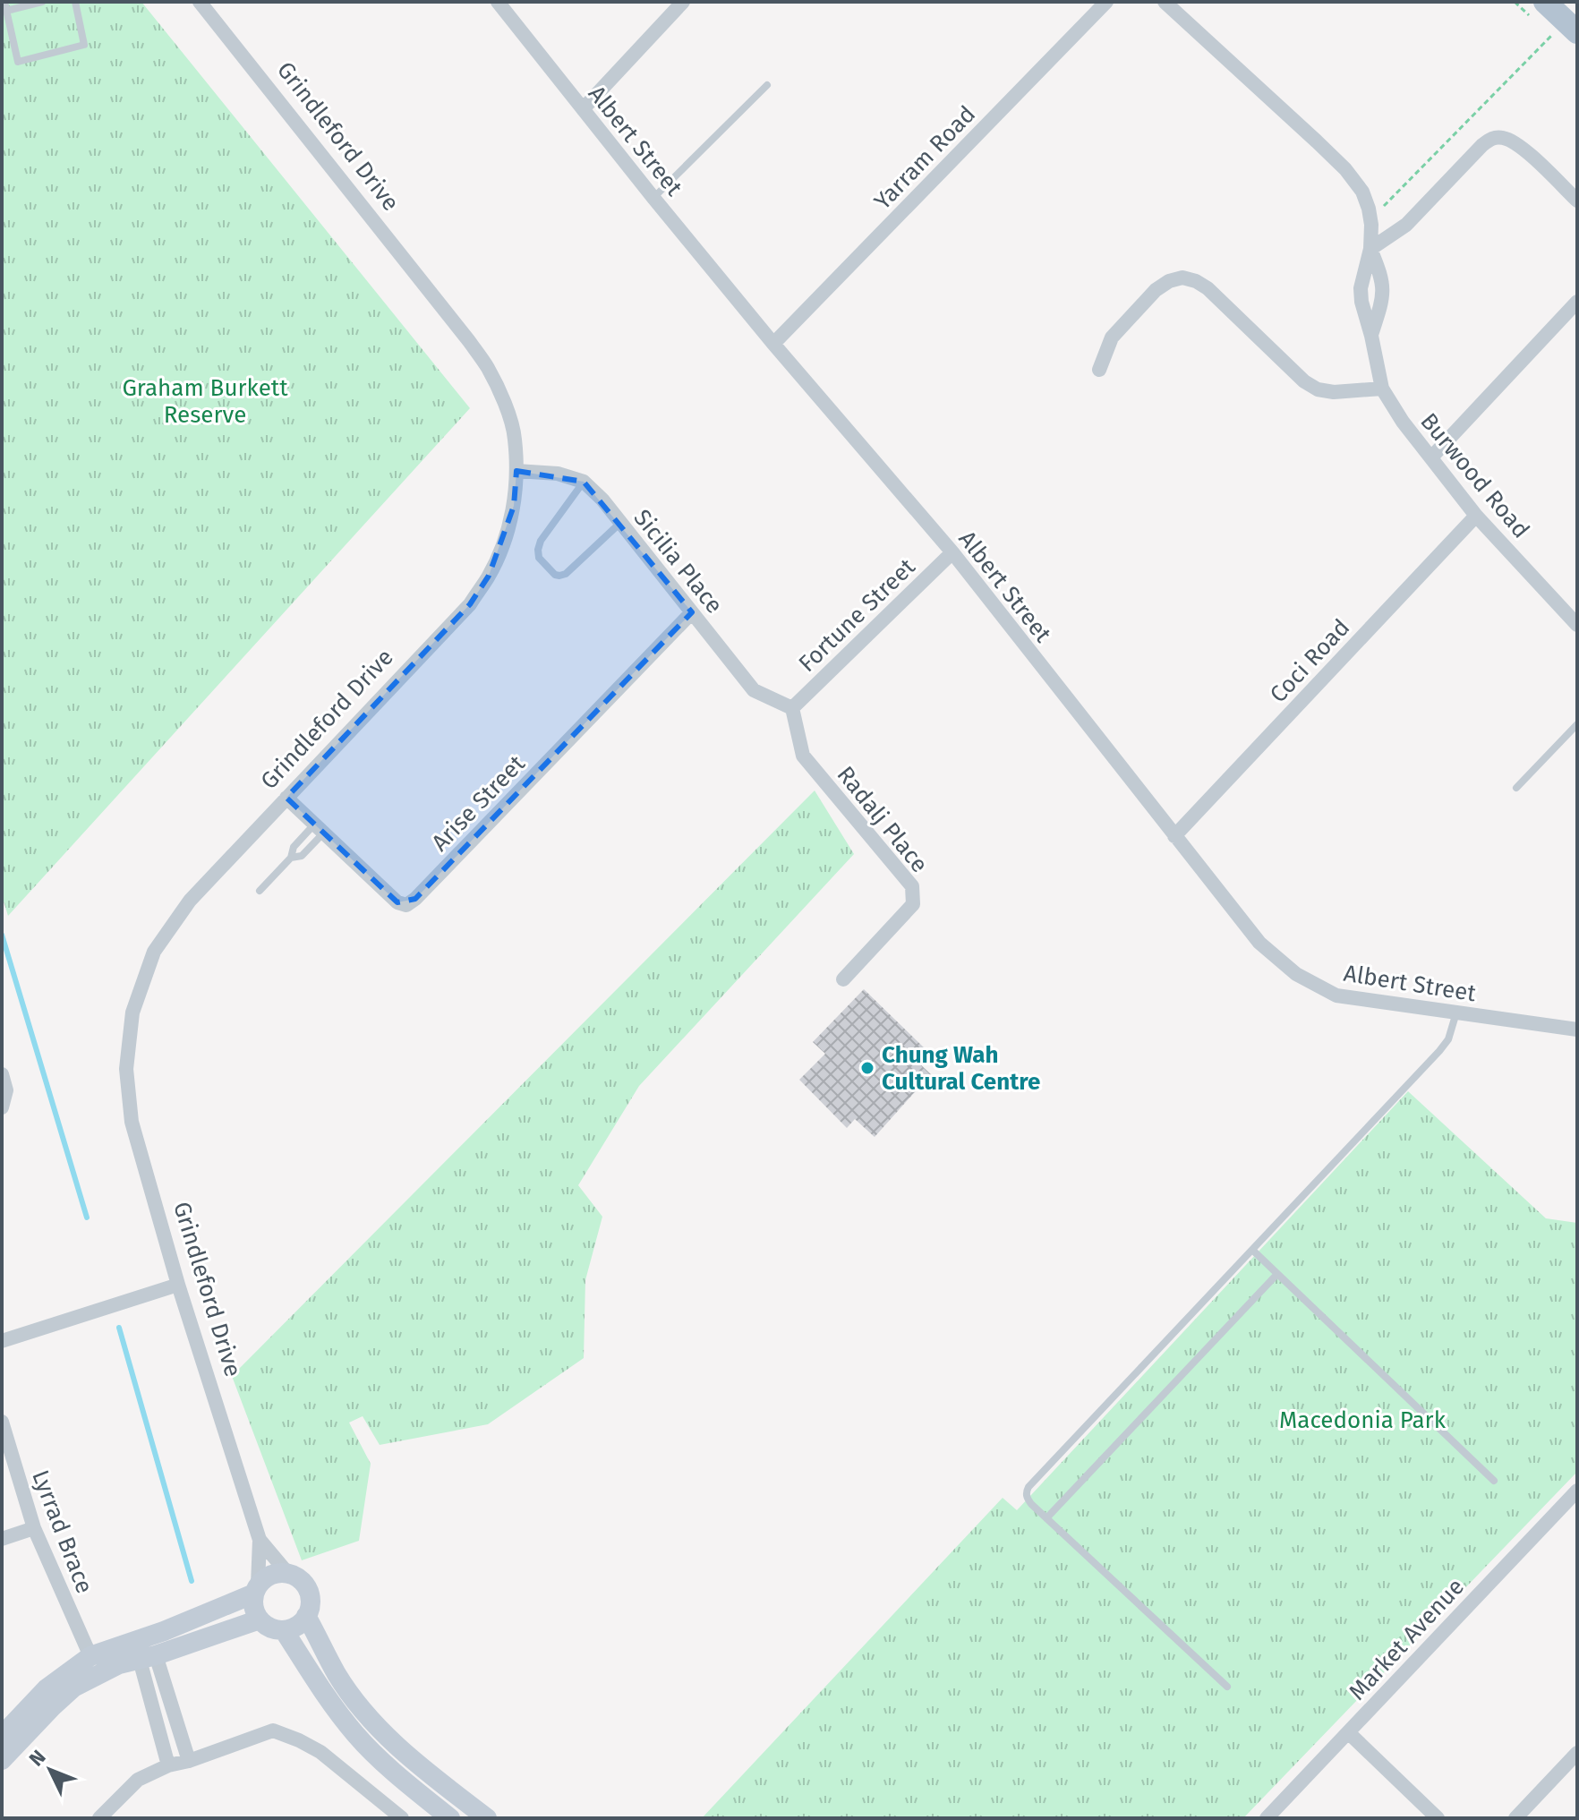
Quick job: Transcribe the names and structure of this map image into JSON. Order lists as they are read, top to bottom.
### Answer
{
  "streets": {
    "street": [
      "Grindleford Drive",
      "Albert Street",
      "Yarram Road",
      "Burwood Road",
      "Sicilia Place",
      "Fortune Street",
      "Coci Road",
      "Arise Street",
      "Radalj Place",
      "Lyrrad Brace",
      "Market Avenue"
    ]
  },
  "crossings": [
    ["Grindleford Drive", "Arise Street"],
    ["Albert Street", "Yarram Road"],
    ["Albert Street", "Fortune Street"],
    ["Albert Street", "Coci Road"],
    ["Burwood Road", "Coci Road"],
    ["Sicilia Place", "Fortune Street"],
    ["Sicilia Place", "Arise Street"],
    ["Sicilia Place", "Radalj Place"],
    ["Fortune Street", "Radalj Place"]
  ],
  "parks": ["Graham Burkett Reserve", "Macedonia Park"],
  "places": ["Chung Wah Cultural Centre"],
  "north": "top left"
}
